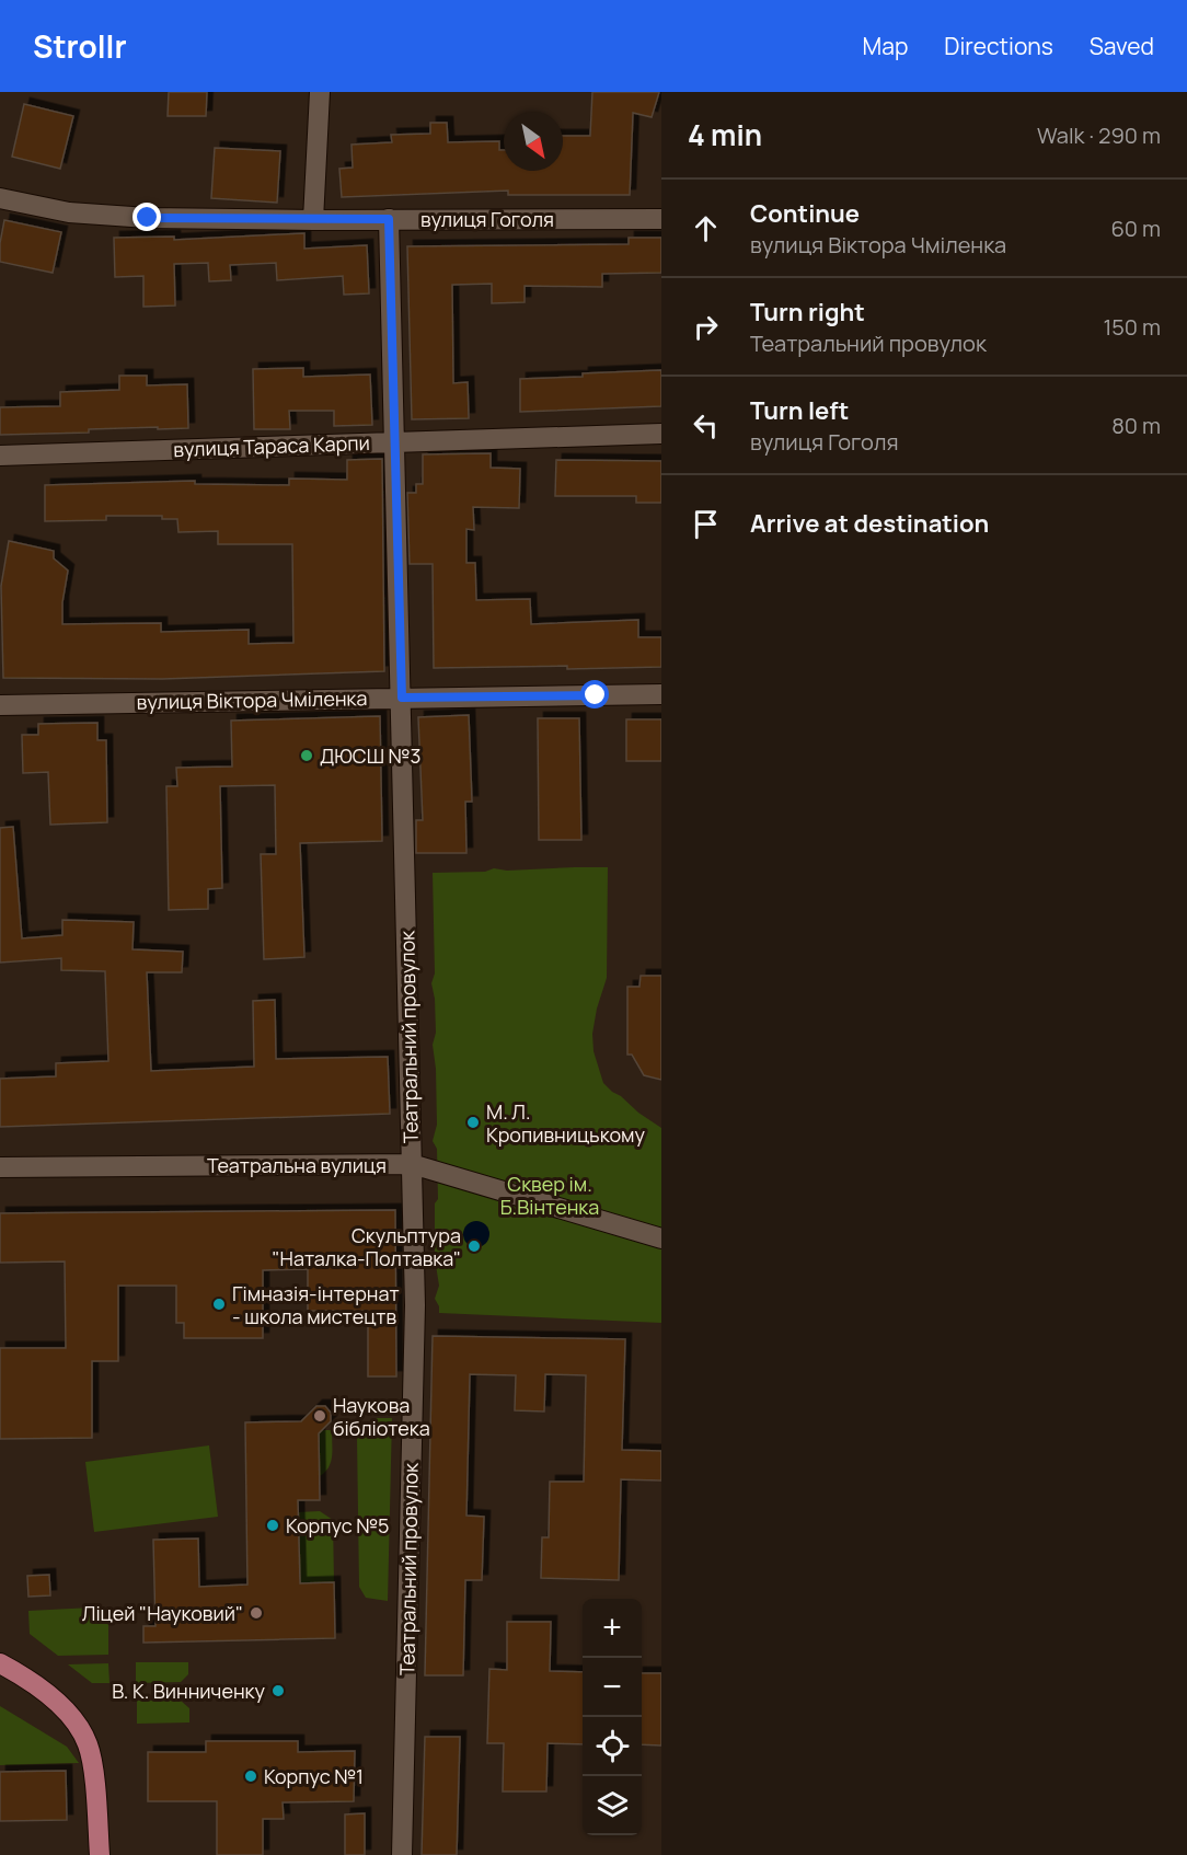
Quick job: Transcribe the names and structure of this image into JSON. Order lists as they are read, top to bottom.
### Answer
{
  "streets": {
    "street": [
      "вулиця Гоголя",
      "вулиця Тараса Карпи",
      "вулиця Віктора Чміленка",
      "Театральний провулок",
      "Театральна вулиця"
    ]
  },
  "crossings": [
    ["вулиця Гоголя", "Театральний провулок"],
    ["вулиця Тараса Карпи", "Театральний провулок"],
    ["вулиця Віктора Чміленка", "Театральний провулок"],
    ["Театральний провулок", "Театральна вулиця"]
  ],
  "parks": ["Сквер ім. Б.Вінтенка"],
  "places": [
    "ДЮСШ №3",
    "М. Л. Кропивницькому",
    "Скульптура \"Наталка-Полтавка\"",
    "Гімназія-інтернат - школа мистецтв",
    "Наукова бібліотека",
    "Корпус №5",
    "Ліцей \"Науковий\"",
    "В. К. Винниченку",
    "Корпус №1"
  ],
  "north": "bottom right",
  "page": {
    "header": "Strollr",
    "nav": ["Map", "Directions", "Saved"],
    "heading": ["4 min", "Walk · 290 m"],
    "list": [
      ["Continue", "вулиця Віктора Чміленка", "60 m"],
      ["Turn right", "Театральний провулок", "150 m"],
      ["Turn left", "вулиця Гоголя", "80 m"],
      "Arrive at destination"
    ],
    "map_buttons": ["+", "−"]
  }
}
